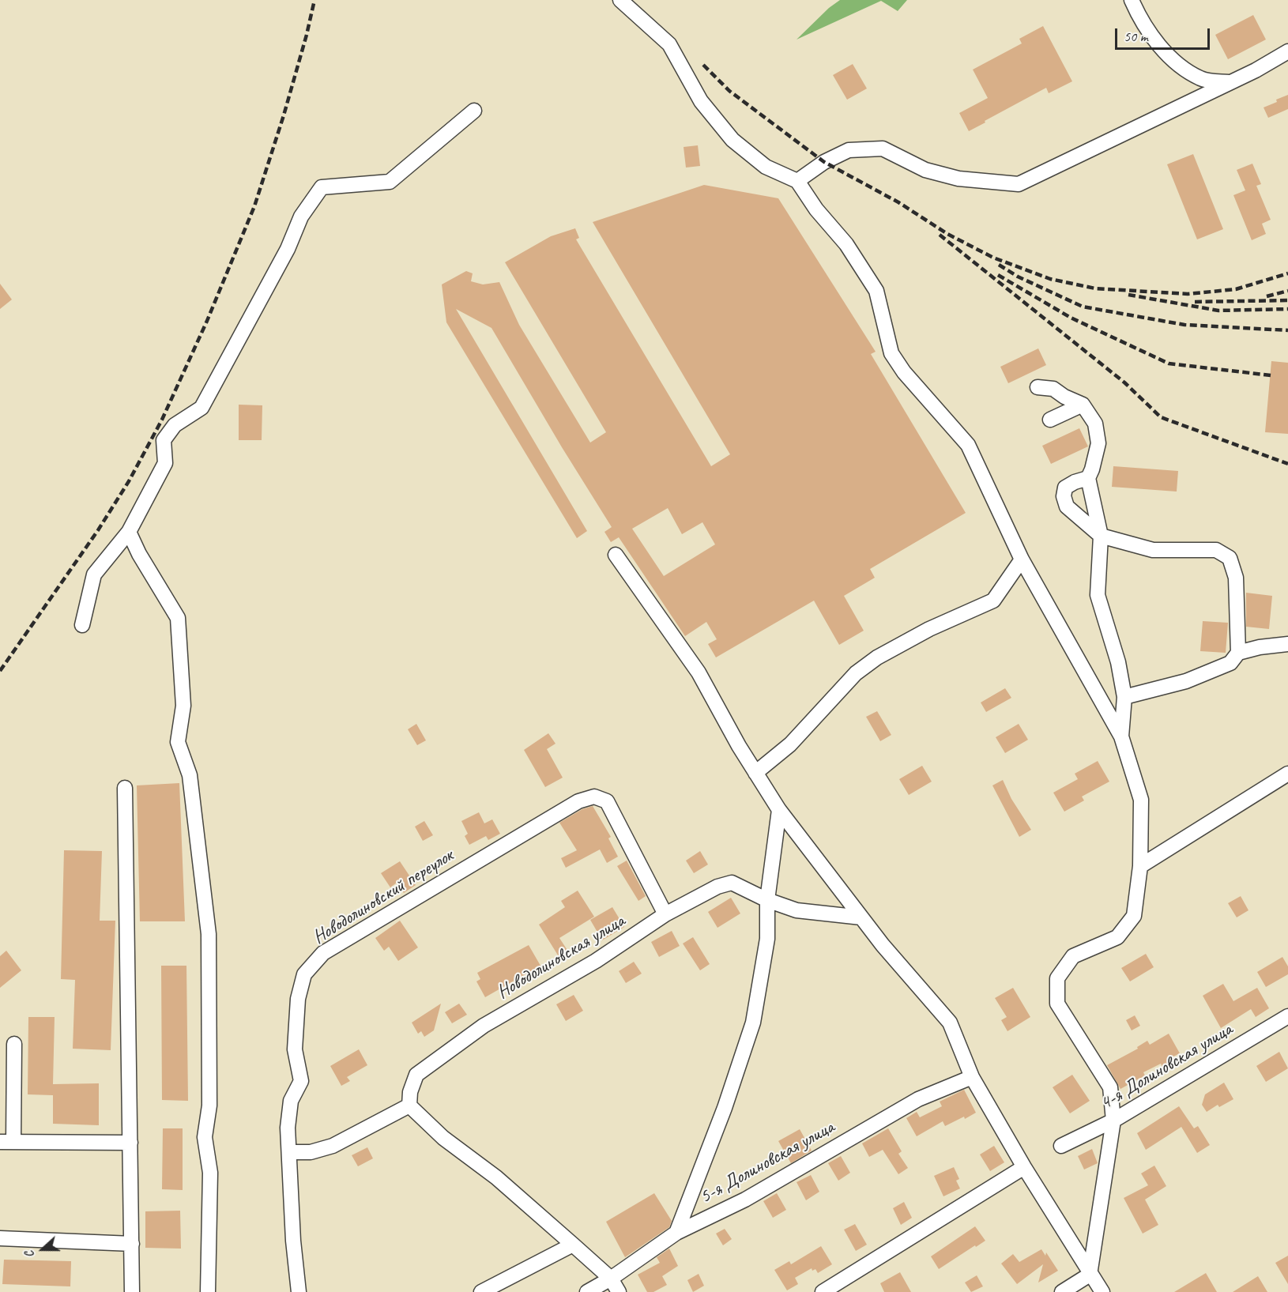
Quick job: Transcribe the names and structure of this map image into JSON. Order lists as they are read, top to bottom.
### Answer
{
  "streets": {
    "street": [
      "Новодолиновский переулок",
      "Новодолиновская улица",
      "4-я Долиновская улица",
      "5-я Долиновская улица"
    ]
  },
  "crossings": [
    ["Новодолиновский переулок", "Новодолиновская улица"]
  ],
  "scale_bar": "50 m",
  "north": "left"
}
